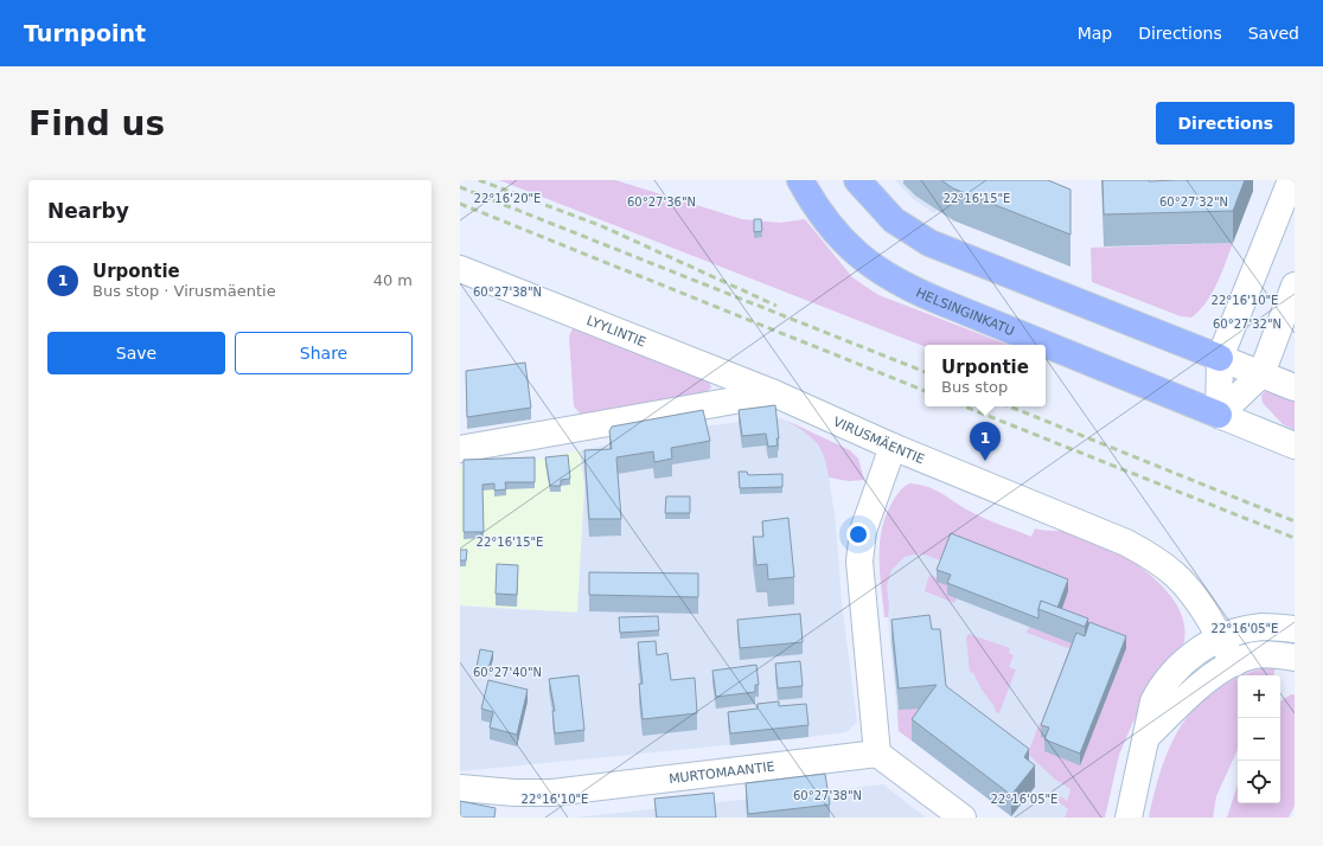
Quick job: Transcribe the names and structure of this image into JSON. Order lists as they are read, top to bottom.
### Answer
{
  "streets": {
    "main road": ["HELSINGINKATU"],
    "street": ["LYYLINTIE", "VIRUSMÄENTIE", "MURTOMAANTIE"]
  },
  "crossings": [
    ["LYYLINTIE", "VIRUSMÄENTIE"]
  ],
  "page": {
    "header": "Turnpoint",
    "nav": ["Map", "Directions", "Saved"],
    "buttons": [
      "Directions",
      ["Save", "Share"]
    ],
    "title": "Find us",
    "heading": "Nearby",
    "list": [
      {
        "mark": "1",
        "name": "Urpontie",
        "note": "Bus stop · Virusmäentie",
        "value": "40 m"
      }
    ],
    "popup": ["Urpontie", "Bus stop"],
    "pins": "1",
    "map_buttons": ["+", "−"]
  },
  "coordinates": [
    "22°16'20\"E",
    "22°16'15\"E",
    "60°27'36\"N",
    "60°27'32\"N",
    "60°27'38\"N",
    "22°16'10\"E",
    "22°16'05\"E",
    "60°27'40\"N"
  ]
}
